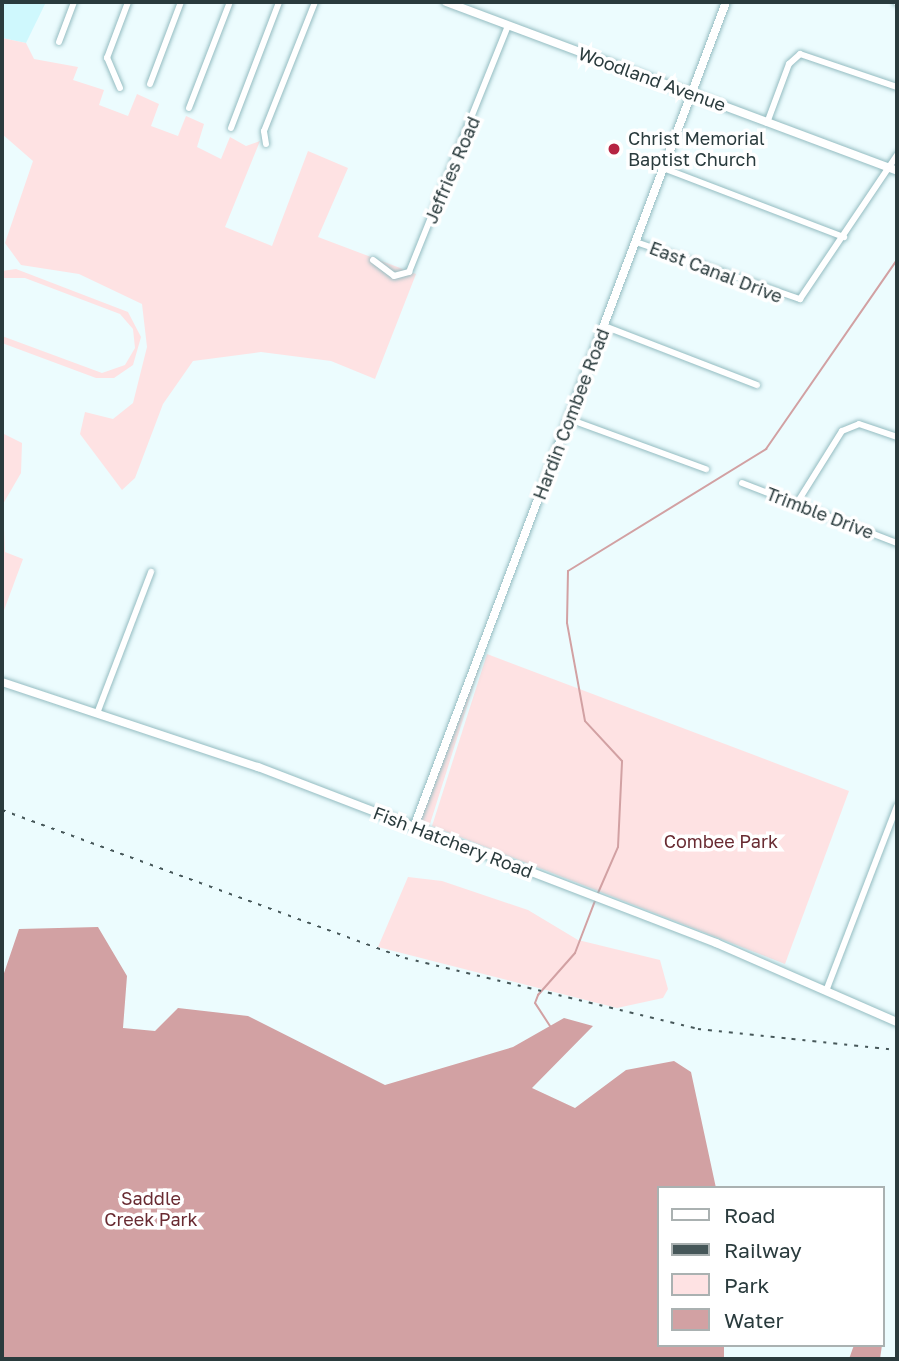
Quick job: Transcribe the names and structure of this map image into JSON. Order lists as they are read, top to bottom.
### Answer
{
  "streets": {
    "street": [
      "Woodland Avenue",
      "Jeffries Road",
      "East Canal Drive",
      "Hardin Combee Road",
      "Trimble Drive",
      "Fish Hatchery Road"
    ]
  },
  "crossings": [
    ["Woodland Avenue", "Jeffries Road"],
    ["Woodland Avenue", "Hardin Combee Road"],
    ["East Canal Drive", "Hardin Combee Road"],
    ["Hardin Combee Road", "Fish Hatchery Road"]
  ],
  "parks": ["Combee Park", "Saddle Creek Park"],
  "places": ["Christ Memorial Baptist Church"],
  "legend": [
    "Road",
    "Railway",
    "Park",
    "Water"
  ]
}
